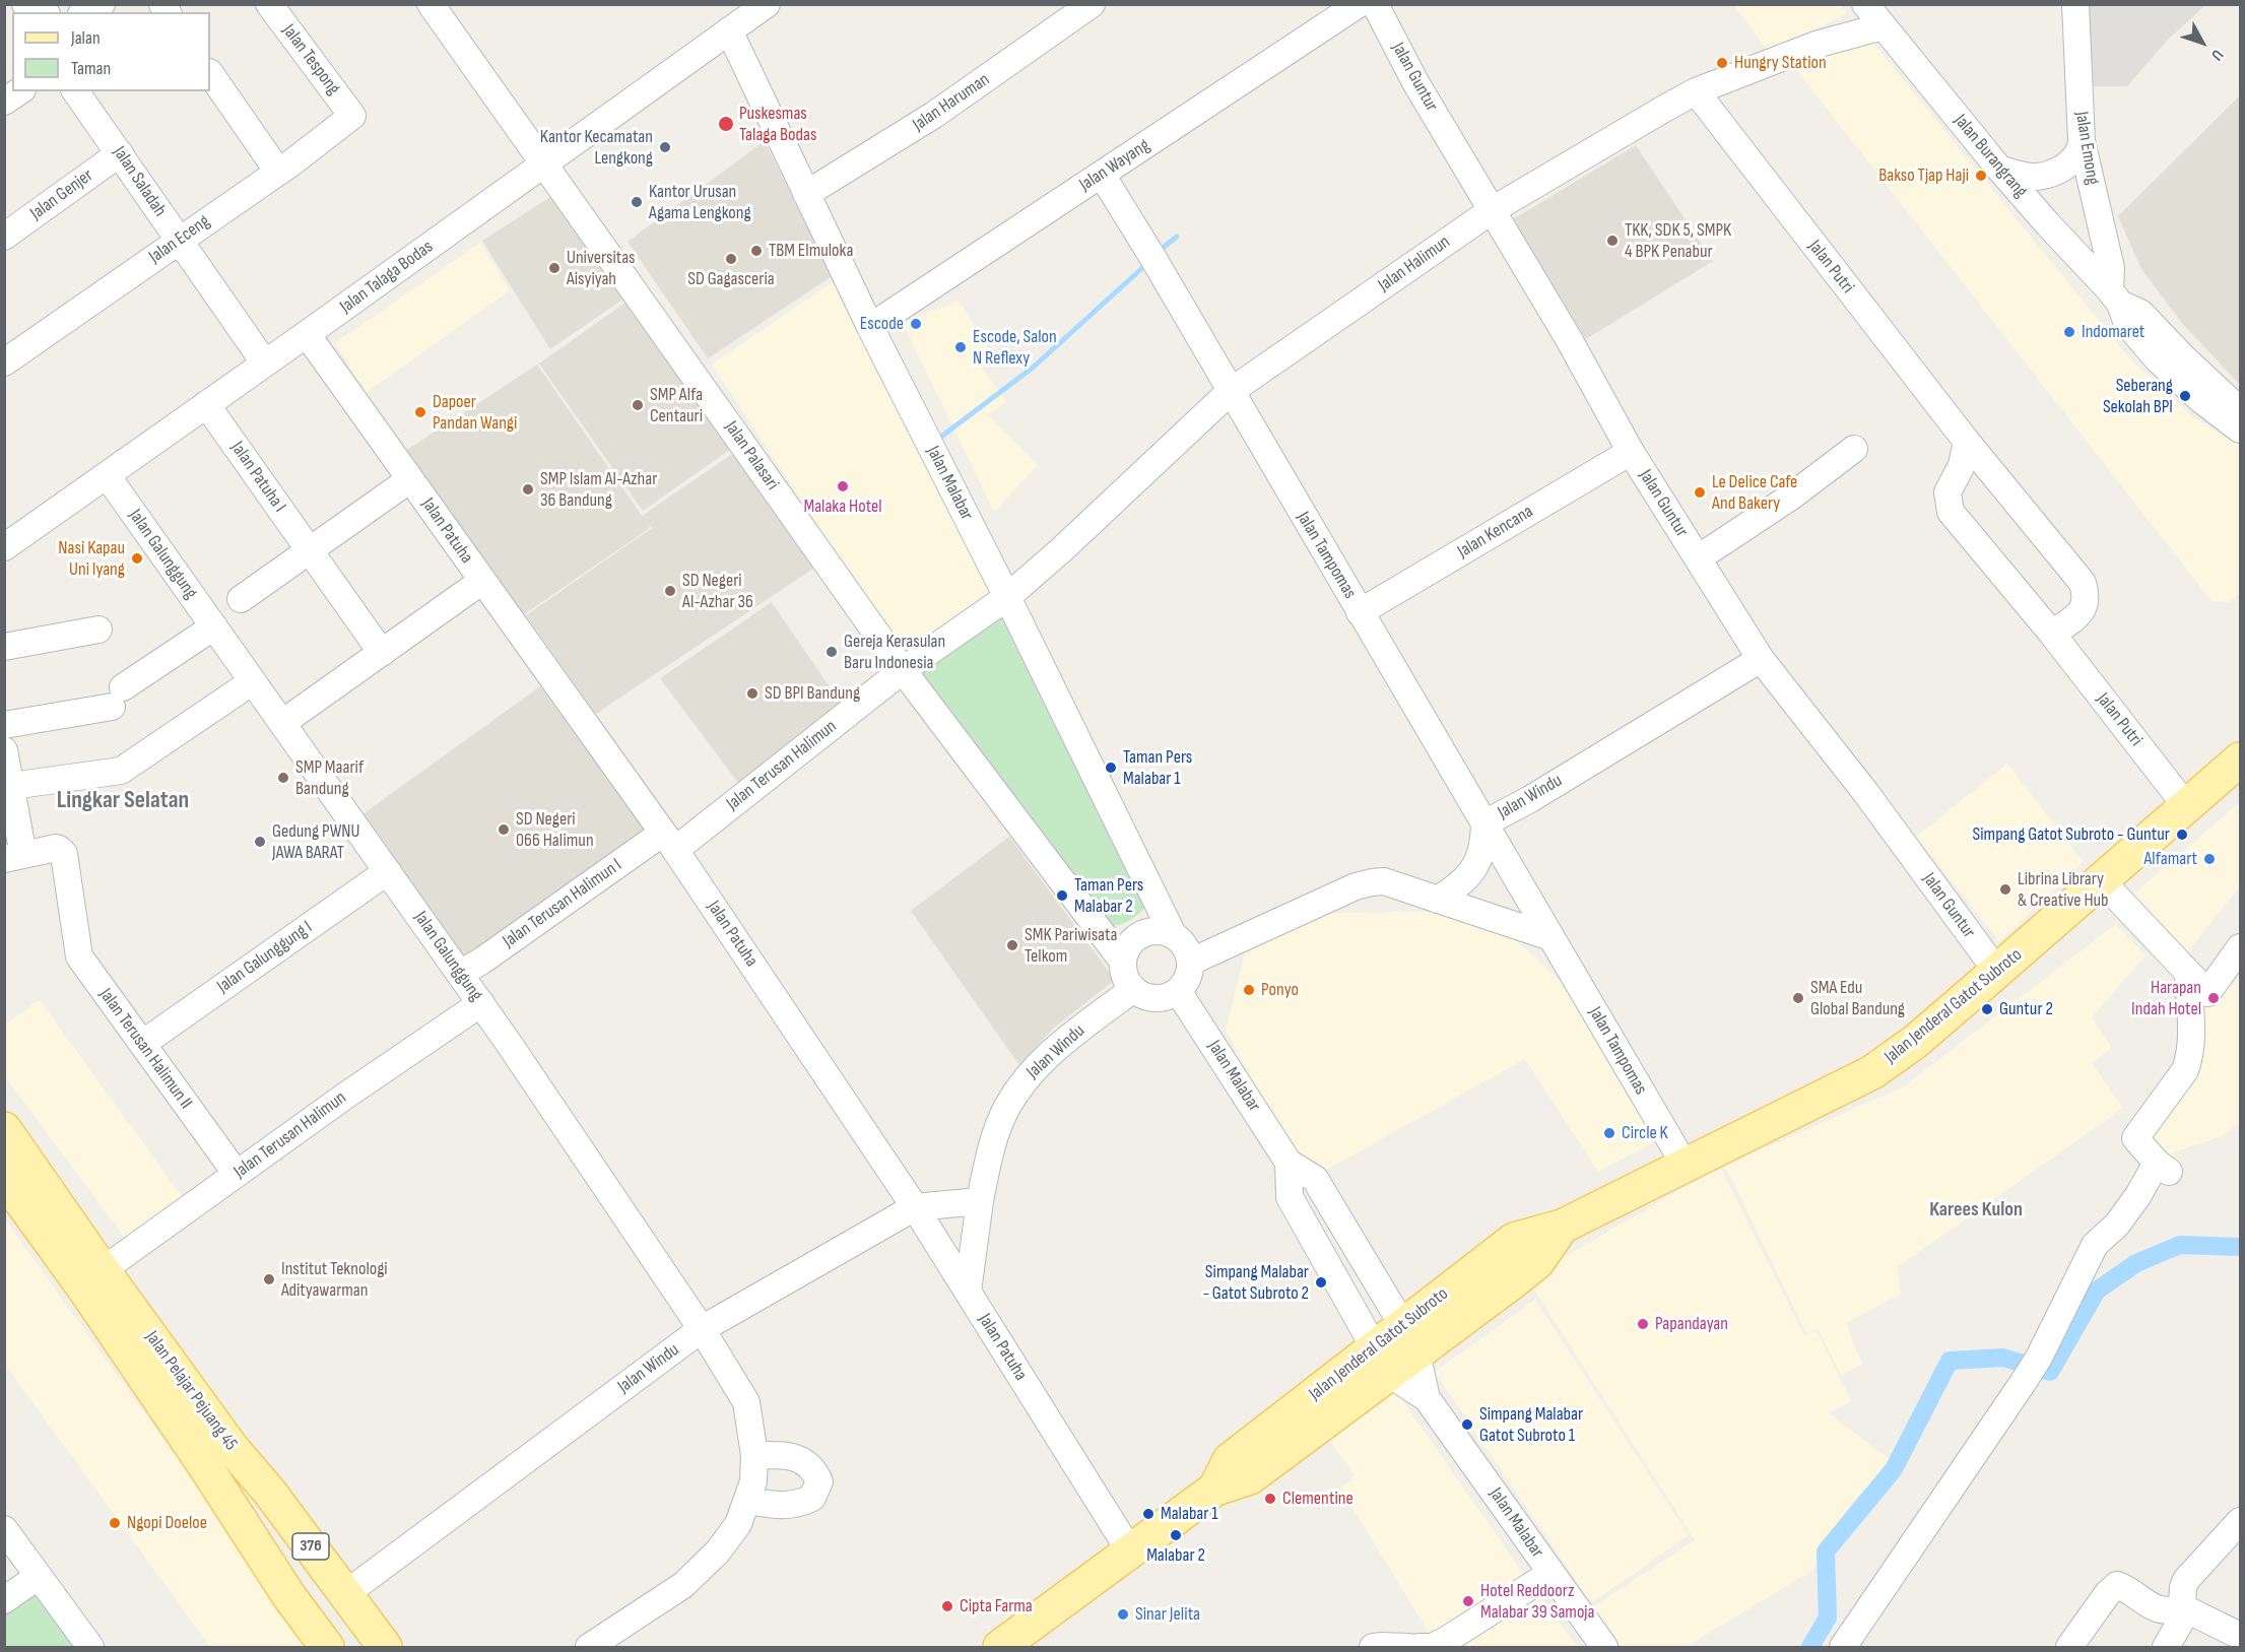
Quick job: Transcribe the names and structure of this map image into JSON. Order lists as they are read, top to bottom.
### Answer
{
  "streets": {
    "main road": ["Jalan Jenderal Gatot Subroto", "Jalan Pelajar Pejuang 45", "376"],
    "street": [
      "Jalan Tespong",
      "Jalan Guntur",
      "Jalan Haruman",
      "Jalan Emong",
      "Jalan Burangrang",
      "Jalan Wayang",
      "Jalan Saladah",
      "Jalan Genjer",
      "Jalan Eceng",
      "Jalan Halimun",
      "Jalan Putri",
      "Jalan Talaga Bodas",
      "Jalan Palasari",
      "Jalan Patuha I",
      "Jalan Malabar",
      "Jalan Patuha",
      "Jalan Kencana",
      "Jalan Galunggung",
      "Jalan Tampomas",
      "Jalan Terusan Halimun",
      "Jalan Windu",
      "Jalan Terusan Halimun I",
      "Jalan Galunggung I",
      "Jalan Terusan Halimun II"
    ]
  },
  "crossings": [
    ["Jalan Tespong", "Jalan Eceng"],
    ["Jalan Guntur", "Jalan Halimun"],
    ["Jalan Guntur", "Jalan Kencana"],
    ["Jalan Guntur", "Jalan Windu"],
    ["Jalan Guntur", "Jalan Jenderal Gatot Subroto"],
    ["Jalan Haruman", "Jalan Malabar"],
    ["Jalan Emong", "Jalan Burangrang"],
    ["Jalan Burangrang", "Jalan Halimun"],
    ["Jalan Wayang", "Jalan Malabar"],
    ["Jalan Wayang", "Jalan Tampomas"],
    ["Jalan Saladah", "Jalan Genjer"],
    ["Jalan Saladah", "Jalan Eceng"],
    ["Jalan Saladah", "Jalan Talaga Bodas"],
    ["Jalan Halimun", "Jalan Putri"],
    ["Jalan Halimun", "Jalan Malabar"],
    ["Jalan Halimun", "Jalan Tampomas"],
    ["Jalan Halimun", "Jalan Terusan Halimun"],
    ["Jalan Putri", "Jalan Jenderal Gatot Subroto"],
    ["Jalan Talaga Bodas", "Jalan Palasari"],
    ["Jalan Talaga Bodas", "Jalan Patuha I"],
    ["Jalan Talaga Bodas", "Jalan Malabar"],
    ["Jalan Talaga Bodas", "Jalan Patuha"],
    ["Jalan Talaga Bodas", "Jalan Galunggung"],
    ["Jalan Palasari", "Jalan Terusan Halimun"],
    ["Jalan Malabar", "Jalan Terusan Halimun"],
    ["Jalan Malabar", "Jalan Windu"],
    ["Jalan Malabar", "Jalan Jenderal Gatot Subroto"],
    ["Jalan Patuha", "Jalan Terusan Halimun"],
    ["Jalan Patuha", "Jalan Windu"],
    ["Jalan Patuha", "Jalan Terusan Halimun I"],
    ["Jalan Patuha", "Jalan Jenderal Gatot Subroto"],
    ["Jalan Kencana", "Jalan Tampomas"],
    ["Jalan Galunggung", "Jalan Terusan Halimun"],
    ["Jalan Galunggung", "Jalan Windu"],
    ["Jalan Galunggung", "Jalan Terusan Halimun I"],
    ["Jalan Galunggung", "Jalan Galunggung I"],
    ["Jalan Tampomas", "Jalan Windu"],
    ["Jalan Tampomas", "Jalan Jenderal Gatot Subroto"],
    ["Jalan Terusan Halimun", "Jalan Terusan Halimun I"],
    ["Jalan Terusan Halimun", "Jalan Terusan Halimun II"],
    ["Jalan Terusan Halimun", "Jalan Pelajar Pejuang 45"],
    ["Jalan Windu", "376"],
    ["Jalan Galunggung I", "Jalan Terusan Halimun II"],
    ["Jalan Pelajar Pejuang 45", "376"]
  ],
  "districts": ["Lingkar Selatan", "Karees Kulon"],
  "places": [
    "Hungry Station",
    "Puskesmas Talaga Bodas",
    "Kantor Kecamatan Lengkong",
    "Bakso Tjap Haji",
    "Kantor Urusan Agama Lengkong",
    "TKK, SDK 5, SMPK 4 BPK Penabur",
    "TBM Elmuloka",
    "SD Gagasceria",
    "Universitas Aisyiyah",
    "Escode",
    "Indomaret",
    "Escode, Salon N Reflexy",
    "Seberang Sekolah BPI",
    "SMP Alfa Centauri",
    "Dapoer Pandan Wangi",
    "Malaka Hotel",
    "SMP Islam Al-Azhar 36 Bandung",
    "Le Delice Cafe And Bakery",
    "Nasi Kapau Uni Iyang",
    "SD Negeri Al-Azhar 36",
    "Gereja Kerasulan Baru Indonesia",
    "SD BPI Bandung",
    "Taman Pers Malabar 1",
    "SMP Maarif Bandung",
    "SD Negeri 066 Halimun",
    "Simpang Gatot Subroto - Guntur",
    "Gedung PWNU JAWA BARAT",
    "Alfamart",
    "Librina Library & Creative Hub",
    "Taman Pers Malabar 2",
    "SMK Pariwisata Telkom",
    "Ponyo",
    "SMA Edu Global Bandung",
    "Harapan Indah Hotel",
    "Guntur 2",
    "Circle K",
    "Institut Teknologi Adityawarman",
    "Simpang Malabar - Gatot Subroto 2",
    "Papandayan",
    "Simpang Malabar Gatot Subroto 1",
    "Clementine",
    "Malabar 1",
    "Ngopi Doeloe",
    "Malabar 2",
    "Hotel Reddoorz Malabar 39 Samoja",
    "Cipta Farma",
    "Sinar Jelita"
  ],
  "legend": ["Jalan", "Taman"],
  "north": "bottom right"
}
